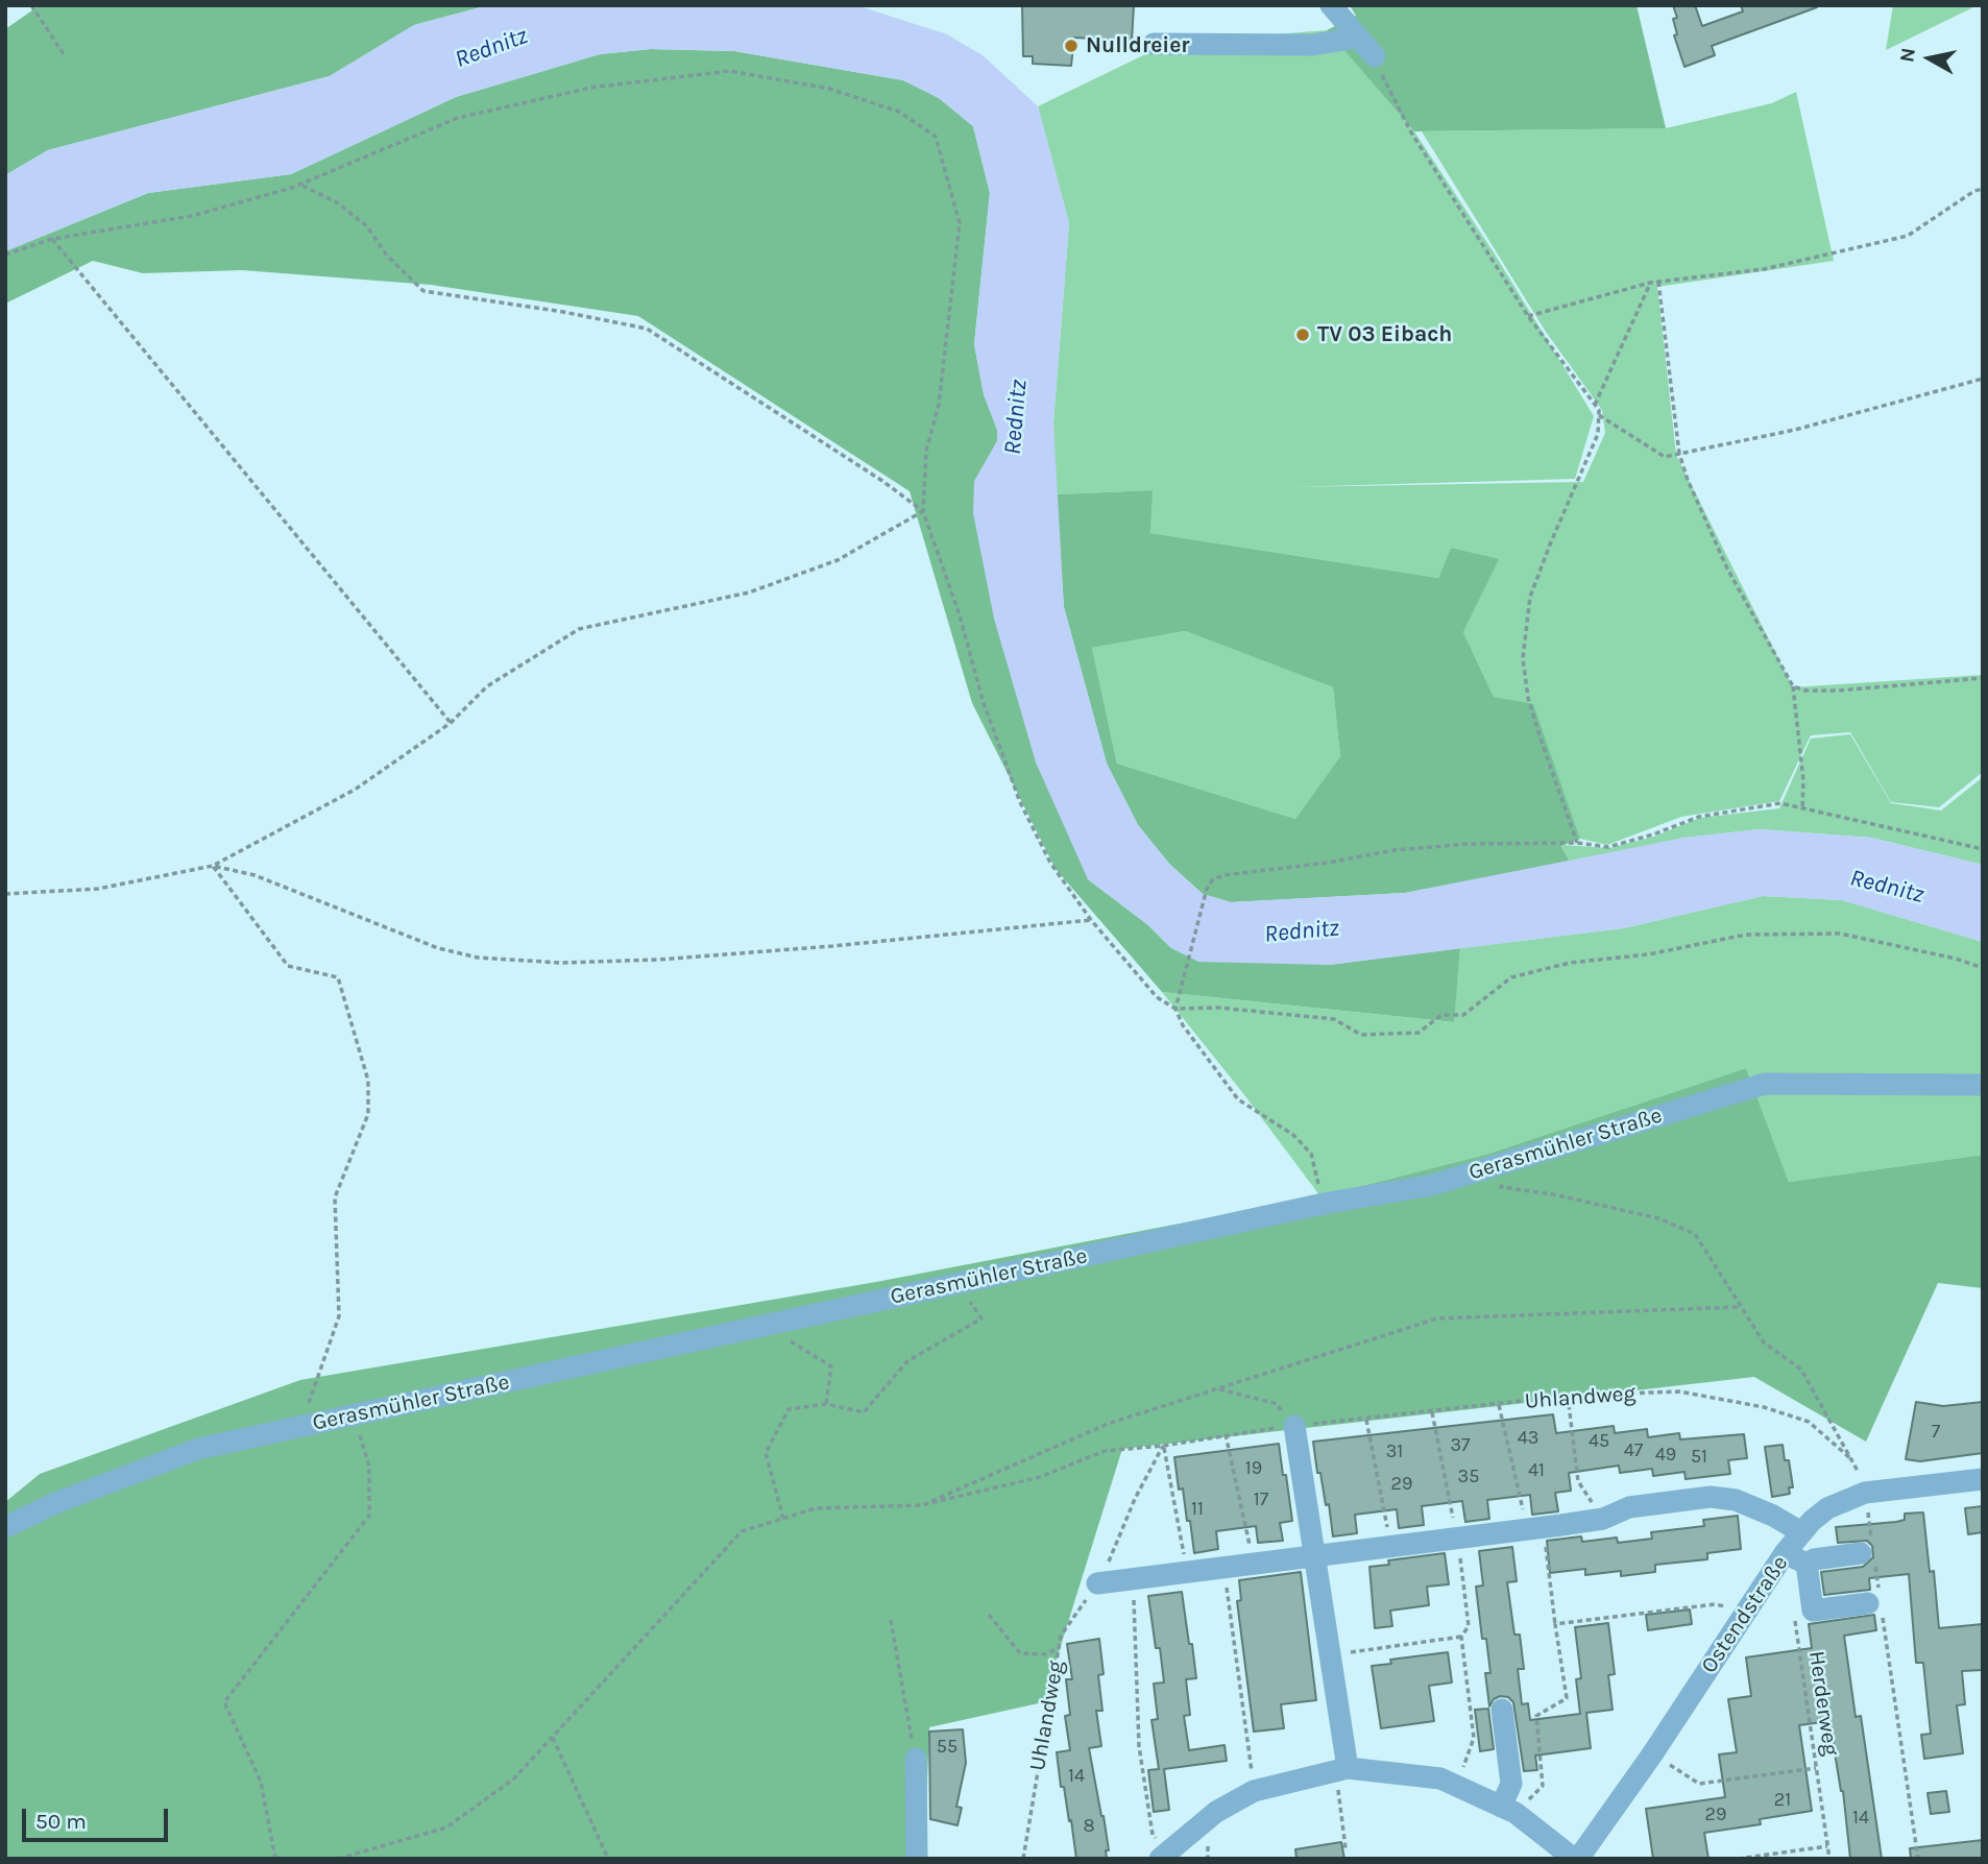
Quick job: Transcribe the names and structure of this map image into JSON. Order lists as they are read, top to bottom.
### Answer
{
  "streets": {
    "street": ["Gerasmühler Straße", "Ostendstraße"],
    "path": ["Uhlandweg", "Herderweg"]
  },
  "water": ["Rednitz"],
  "places": ["Nulldreier", "TV 03 Eibach"],
  "house_numbers": [
    "7",
    "43",
    "45",
    "37",
    "47",
    "31",
    "49",
    "51",
    "19",
    "41",
    "35",
    "29",
    "17",
    "11",
    "55",
    "14",
    "21",
    "29",
    "14",
    "8"
  ],
  "scale_bar": "50 m",
  "north": "left"
}
